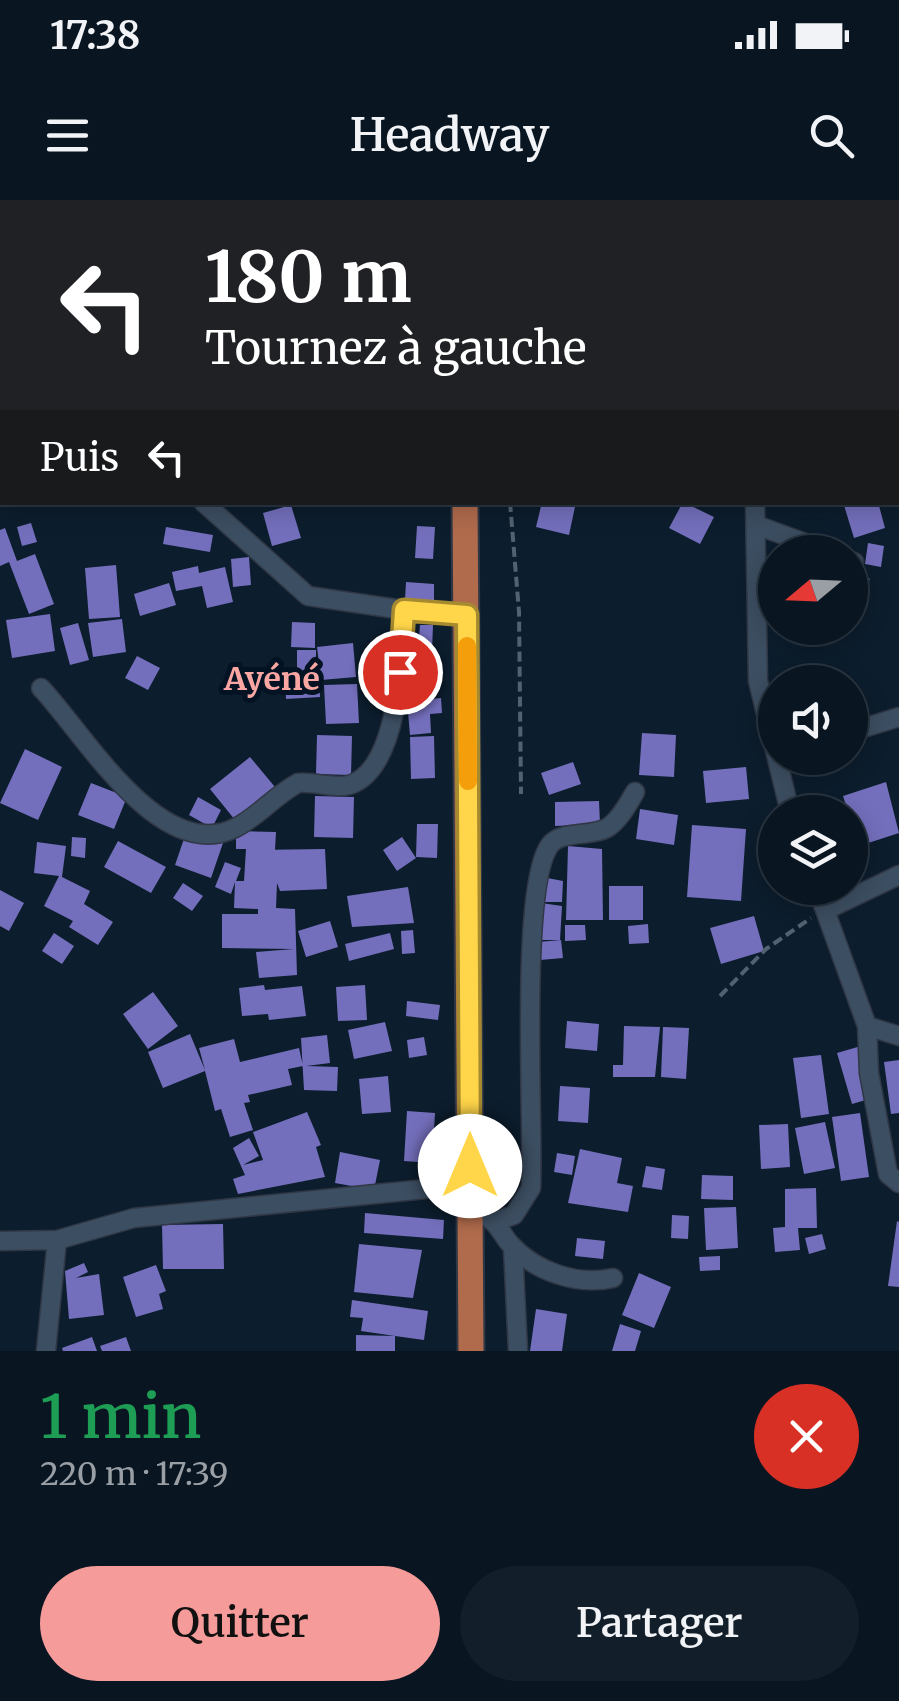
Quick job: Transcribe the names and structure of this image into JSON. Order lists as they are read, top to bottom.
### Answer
{
  "districts": ["Ayéné"],
  "north": "left",
  "page": {
    "status": "17:38",
    "header": "Headway",
    "turn": ["180 m", "Tournez à gauche"],
    "then": "Puis",
    "heading": ["1 min", "220 m · 17:39"],
    "buttons": ["Quitter", "Partager"]
  }
}
